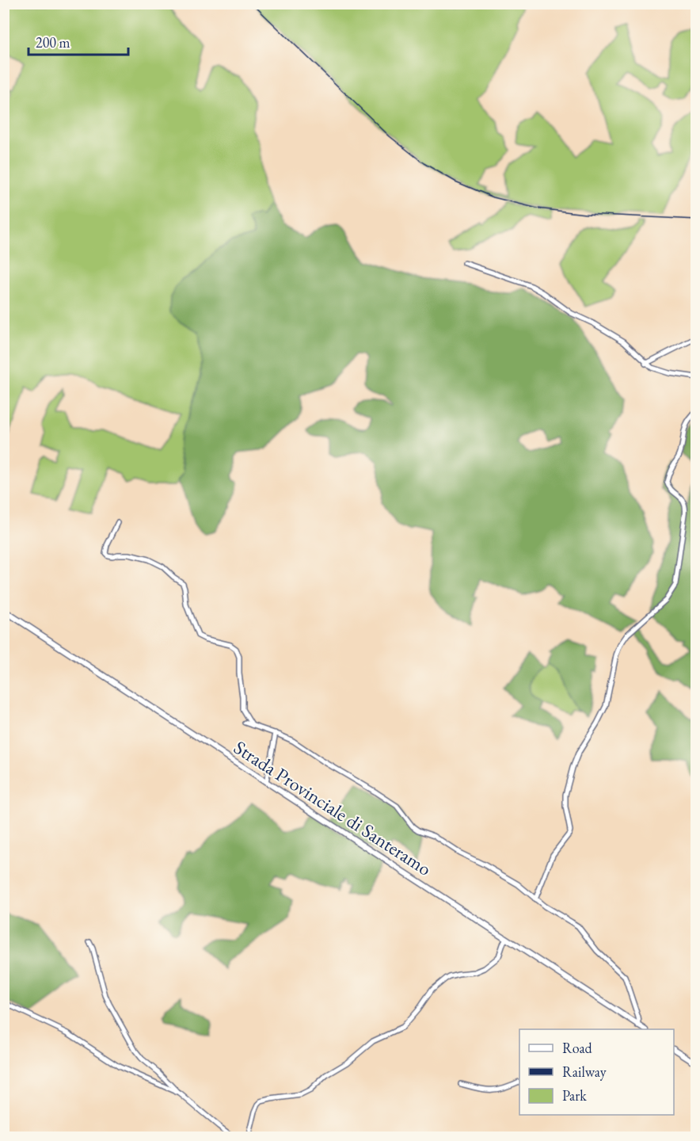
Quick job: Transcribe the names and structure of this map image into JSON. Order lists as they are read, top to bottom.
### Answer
{
  "streets": {
    "main road": ["Strada Provinciale di Santeramo"]
  },
  "legend": ["Road", "Railway", "Park"],
  "scale_bar": "200 m"
}
